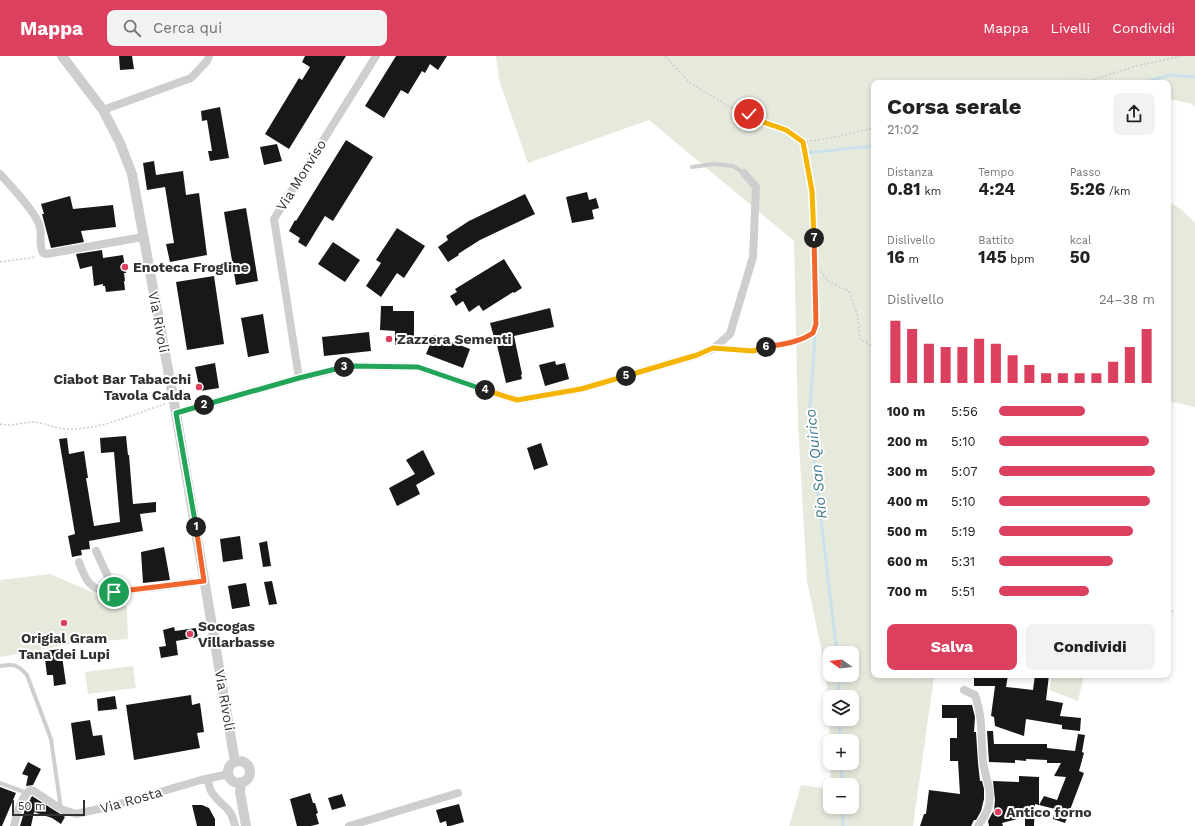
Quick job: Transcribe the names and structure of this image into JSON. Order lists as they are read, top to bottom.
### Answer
{
  "streets": {
    "street": ["Via Monviso", "Via Rivoli", "Via Rosta"]
  },
  "crossings": [
    ["Via Rivoli", "Via Rosta"]
  ],
  "water": ["Rio San Quirico"],
  "places": [
    "Enoteca Frogline",
    "Zazzera Sementi",
    "Ciabot Bar Tabacchi Tavola Calda",
    "Origial Gram Tana dei Lupi",
    "Socogas Villarbasse",
    "Antico forno"
  ],
  "scale_bar": "50 m",
  "north": "left",
  "page": {
    "header": "Mappa",
    "search": "Cerca qui",
    "nav": ["Mappa", "Livelli", "Condividi"],
    "heading": ["Corsa serale", "21:02"],
    "stats": [
      ["Distanza", "0.81 km"],
      ["Tempo", "4:24"],
      ["Passo", "5:26 /km"],
      ["Dislivello", "16 m"],
      ["Battito", "145 bpm"],
      ["kcal", "50"]
    ],
    "pins": [
      "7",
      "6",
      "3",
      "5",
      "4",
      "2",
      "1"
    ],
    "chart": ["Dislivello", "24–38 m"],
    "list": [
      {
        "name": "100 m",
        "note": "5:56"
      },
      {
        "name": "200 m",
        "note": "5:10"
      },
      {
        "name": "300 m",
        "note": "5:07"
      },
      {
        "name": "400 m",
        "note": "5:10"
      },
      {
        "name": "500 m",
        "note": "5:19"
      },
      {
        "name": "600 m",
        "note": "5:31"
      },
      {
        "name": "700 m",
        "note": "5:51"
      }
    ],
    "buttons": ["Salva", "Condividi"],
    "map_buttons": ["+", "−"],
    "scale": "50 m"
  }
}
